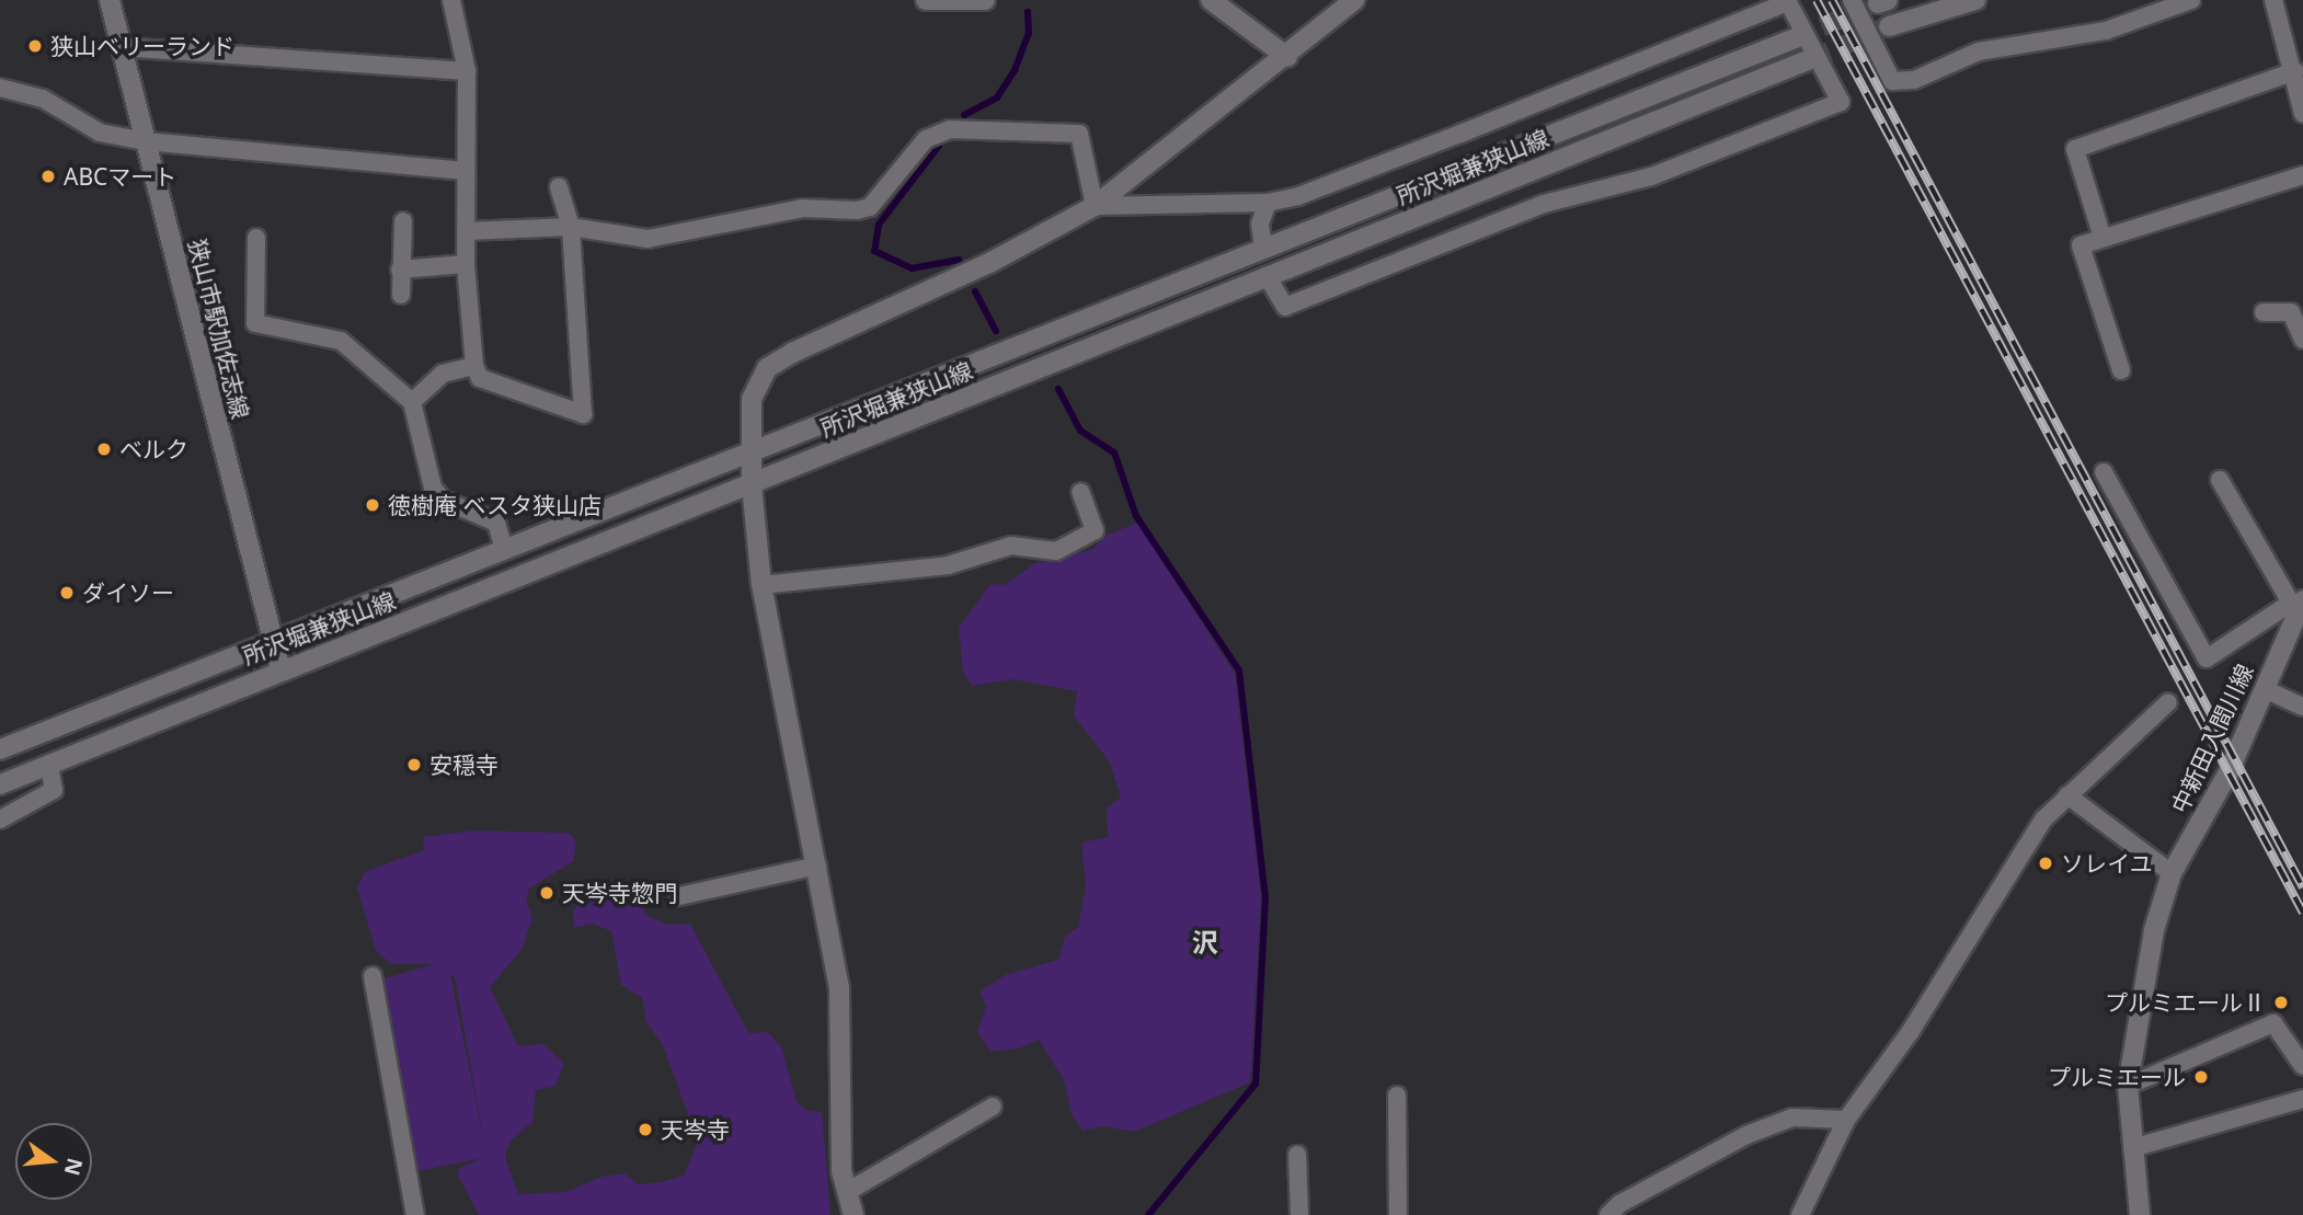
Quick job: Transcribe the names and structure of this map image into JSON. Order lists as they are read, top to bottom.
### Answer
{
  "streets": {
    "main road": ["所沢堀兼狭山線", "狭山市駅加佐志線", "中新田入間川線"]
  },
  "crossings": [
    ["所沢堀兼狭山線", "狭山市駅加佐志線"]
  ],
  "districts": ["沢"],
  "places": [
    "狭山ベリーランド",
    "ABCマート",
    "ベルク",
    "徳樹庵 ベスタ狭山店",
    "ダイソー",
    "安穏寺",
    "ソレイユ",
    "天岑寺惣門",
    "プルミエールⅡ",
    "プルミエール",
    "天岑寺"
  ],
  "north": "right"
}
